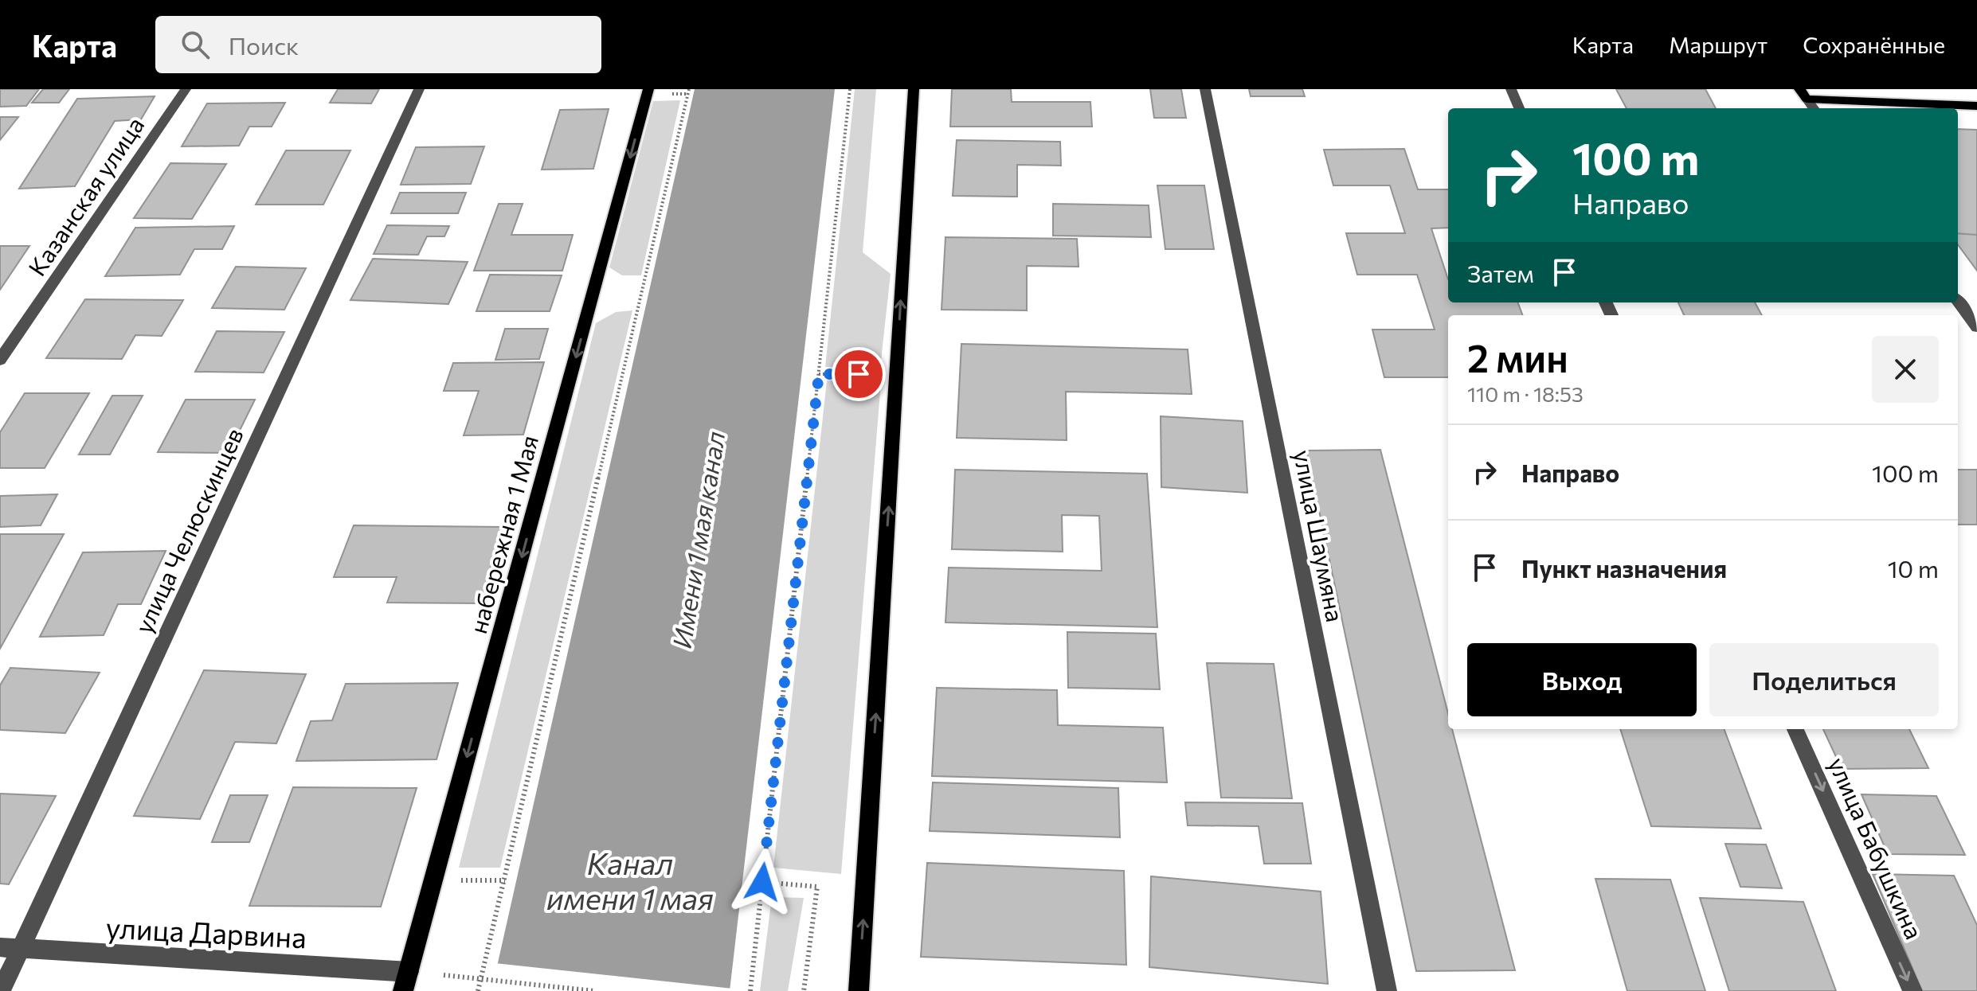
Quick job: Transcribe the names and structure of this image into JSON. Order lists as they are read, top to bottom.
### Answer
{
  "streets": {
    "main road": ["набережная 1 Мая"],
    "street": [
      "Казанская улица",
      "улица Челюскинцев",
      "улица Шаумяна",
      "улица Бабушкина",
      "улица Дарвина"
    ]
  },
  "crossings": [
    ["улица Челюскинцев", "улица Дарвина"],
    ["набережная 1 Мая", "улица Дарвина"]
  ],
  "one_way": ["набережная 1 Мая", "улица Бабушкина"],
  "water": ["Имени 1 мая канал", "Канал имени 1 мая"],
  "page": {
    "header": "Карта",
    "search": "Поиск",
    "nav": ["Карта", "Маршрут", "Сохранённые"],
    "turn": ["100 m", "Направо"],
    "then": "Затем",
    "heading": ["2 мин", "110 m · 18:53"],
    "list": [
      {
        "name": "Направо",
        "value": "100 m"
      },
      {
        "name": "Пункт назначения",
        "value": "10 m"
      }
    ],
    "buttons": ["Выход", "Поделиться"]
  }
}
